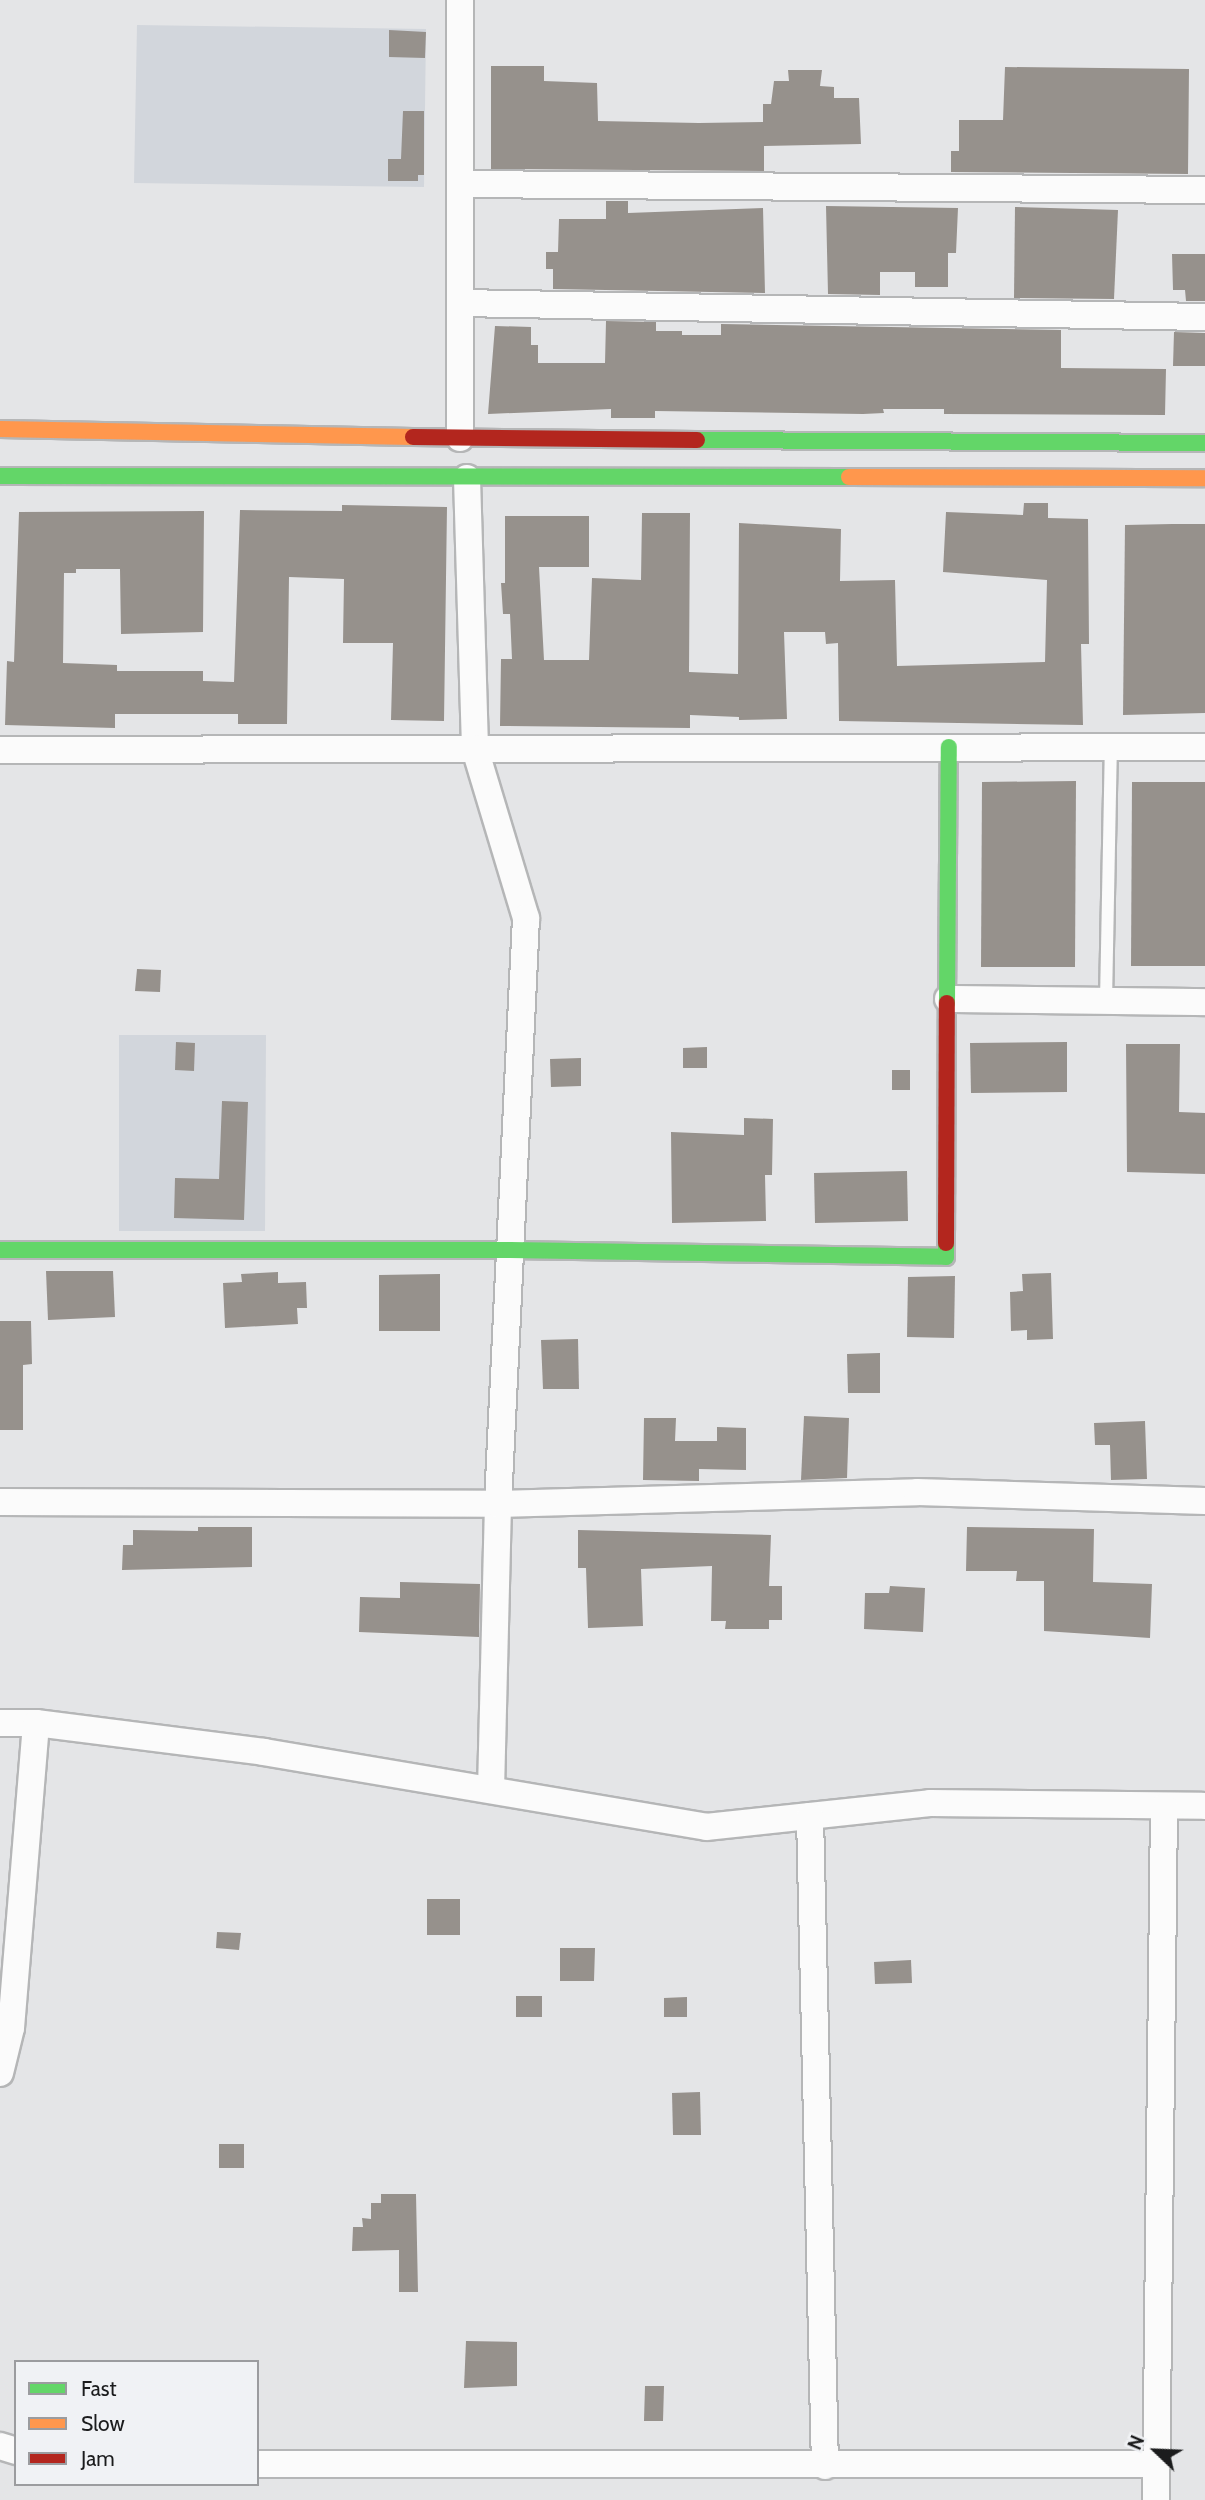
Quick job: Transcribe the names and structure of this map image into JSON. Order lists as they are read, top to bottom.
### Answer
{
  "legend": ["Fast", "Slow", "Jam"],
  "north": "top left"
}
